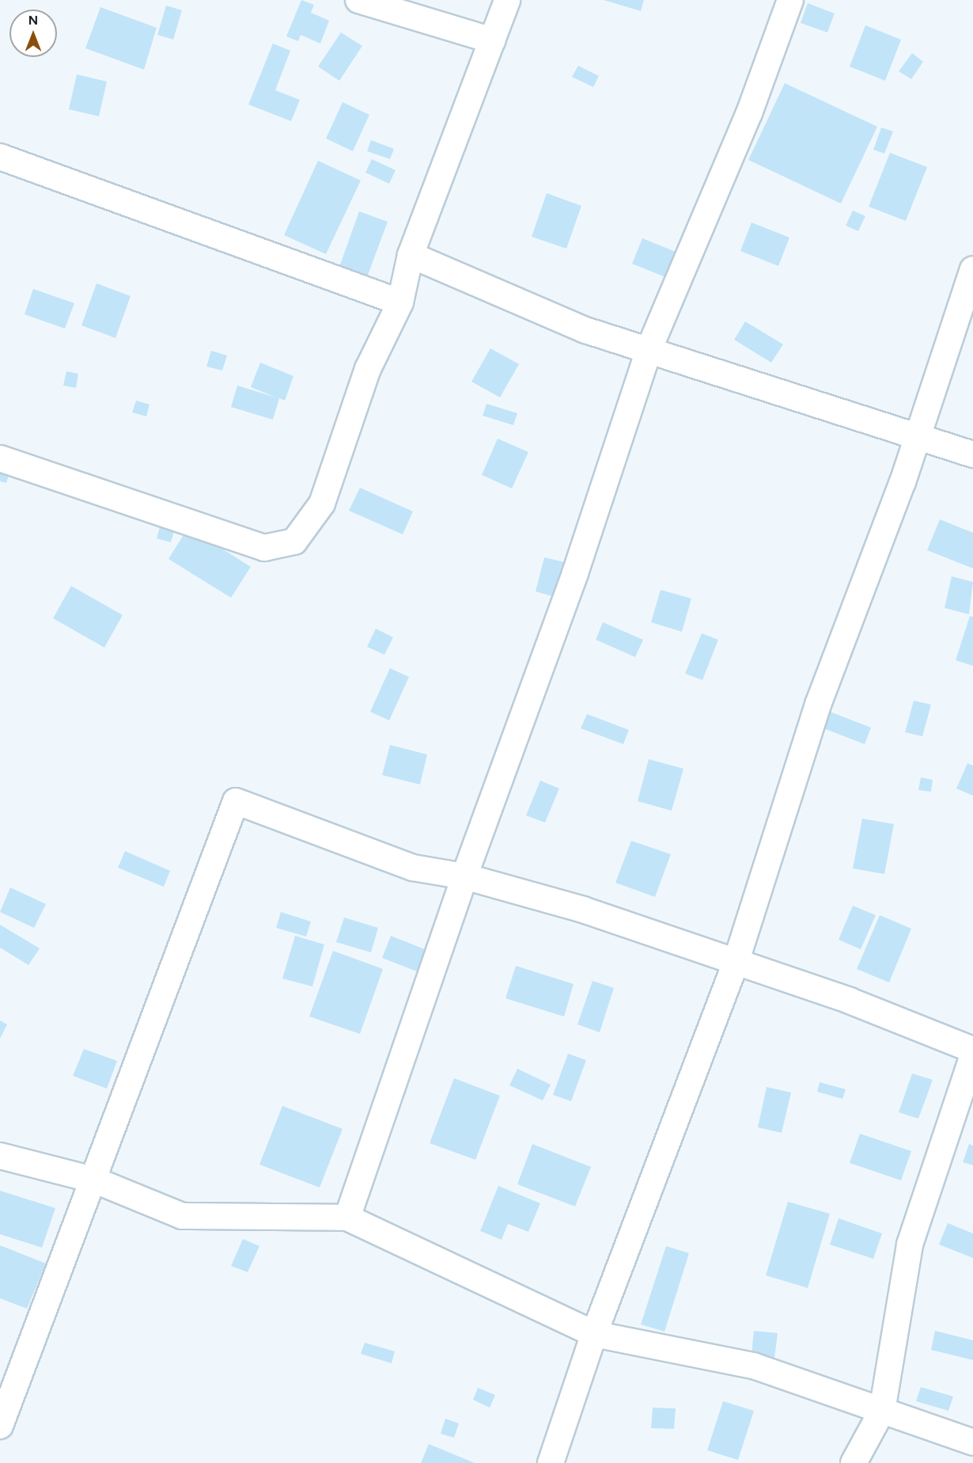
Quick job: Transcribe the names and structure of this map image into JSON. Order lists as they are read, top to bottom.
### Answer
{
  "north": "top"
}
